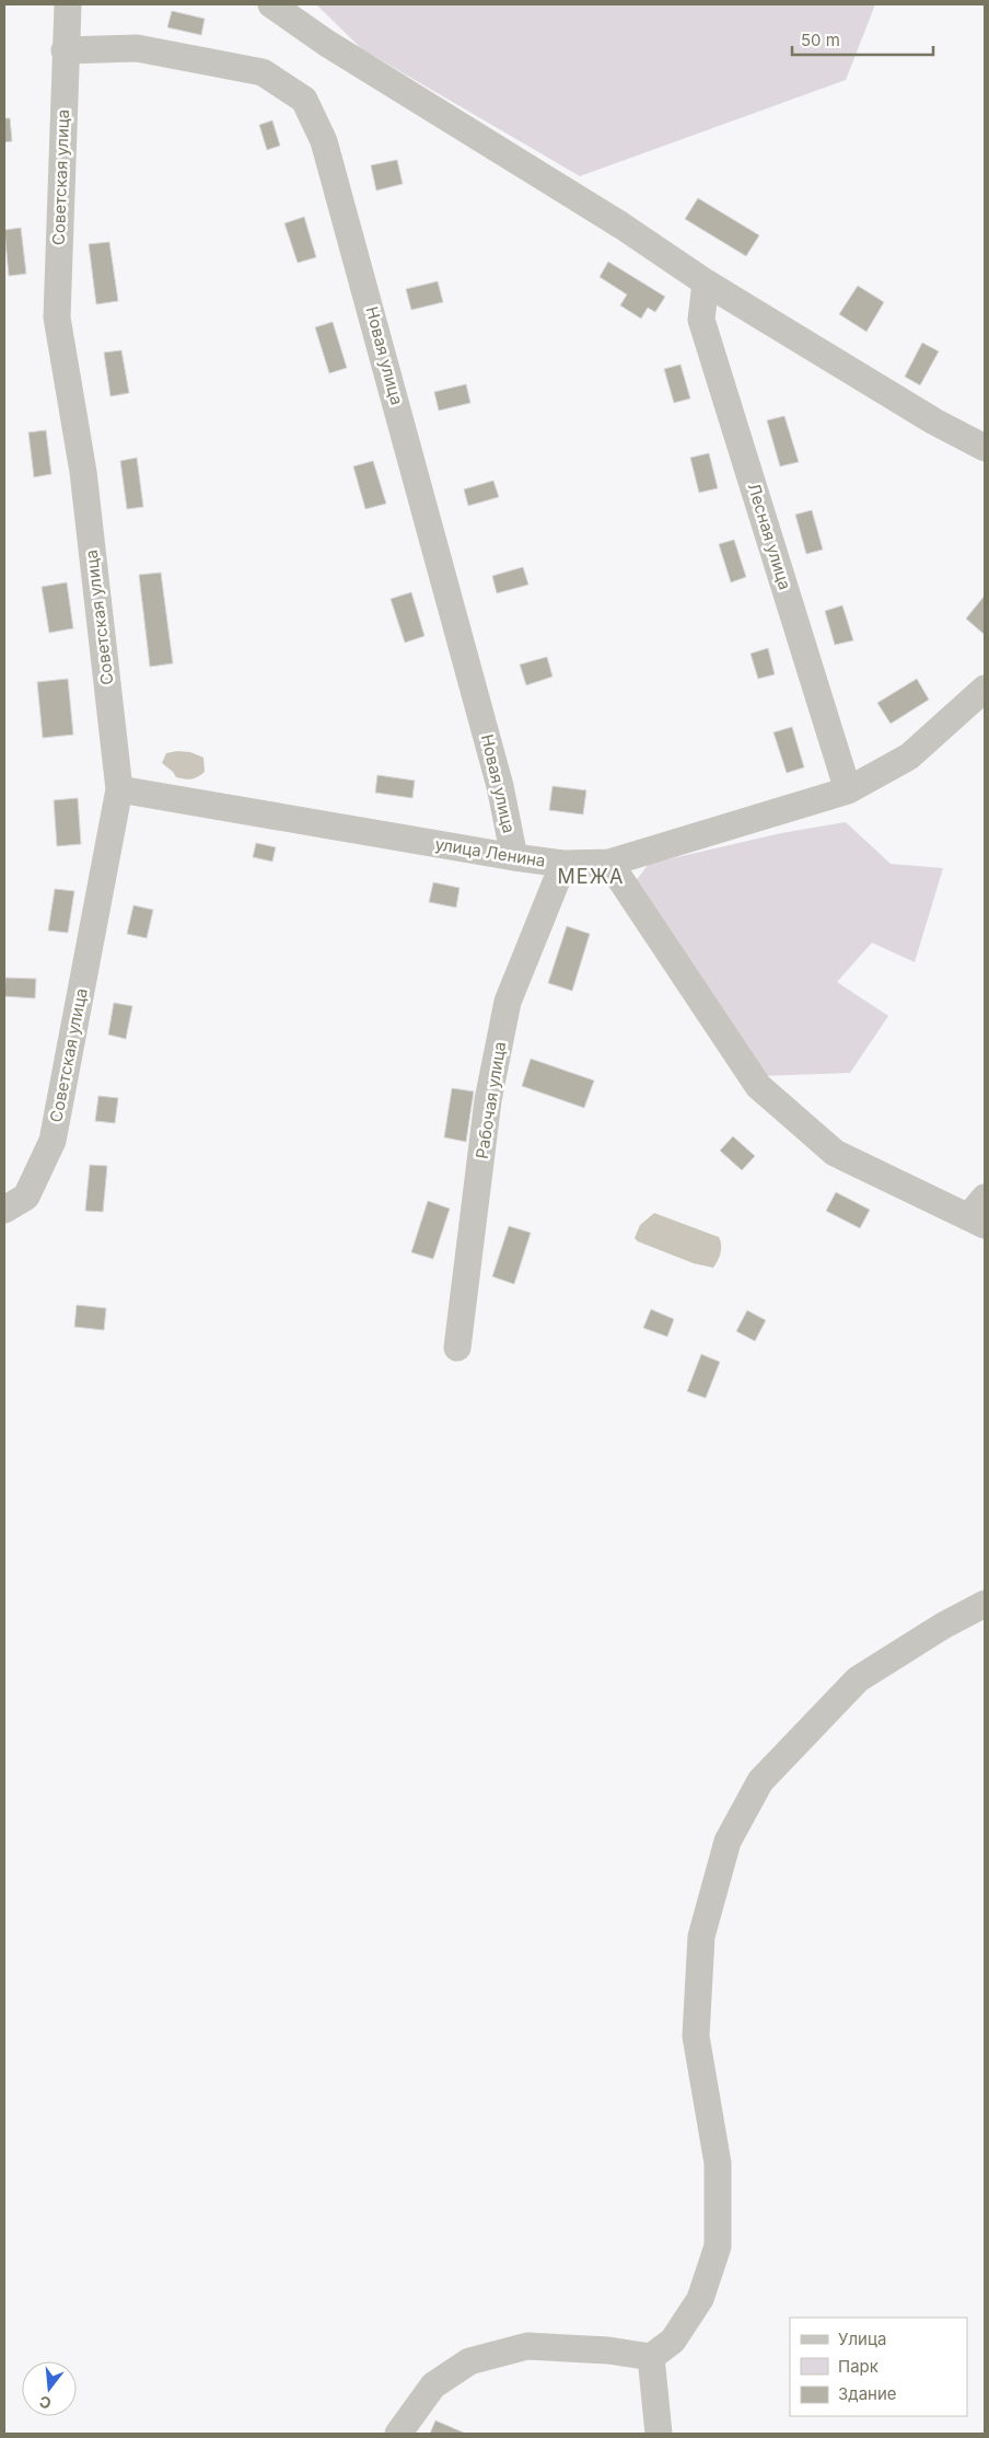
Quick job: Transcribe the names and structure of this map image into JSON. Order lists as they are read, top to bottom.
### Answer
{
  "streets": {
    "street": [
      "Советская улица",
      "Новая улица",
      "Лесная улица",
      "улица Ленина",
      "Рабочая улица"
    ]
  },
  "crossings": [
    ["Советская улица", "Новая улица"],
    ["Советская улица", "улица Ленина"],
    ["Новая улица", "улица Ленина"],
    ["Лесная улица", "улица Ленина"],
    ["улица Ленина", "Рабочая улица"]
  ],
  "districts": ["МЕЖА"],
  "legend": ["Улица", "Парк", "Здание"],
  "scale_bar": "50 m",
  "north": "bottom"
}
